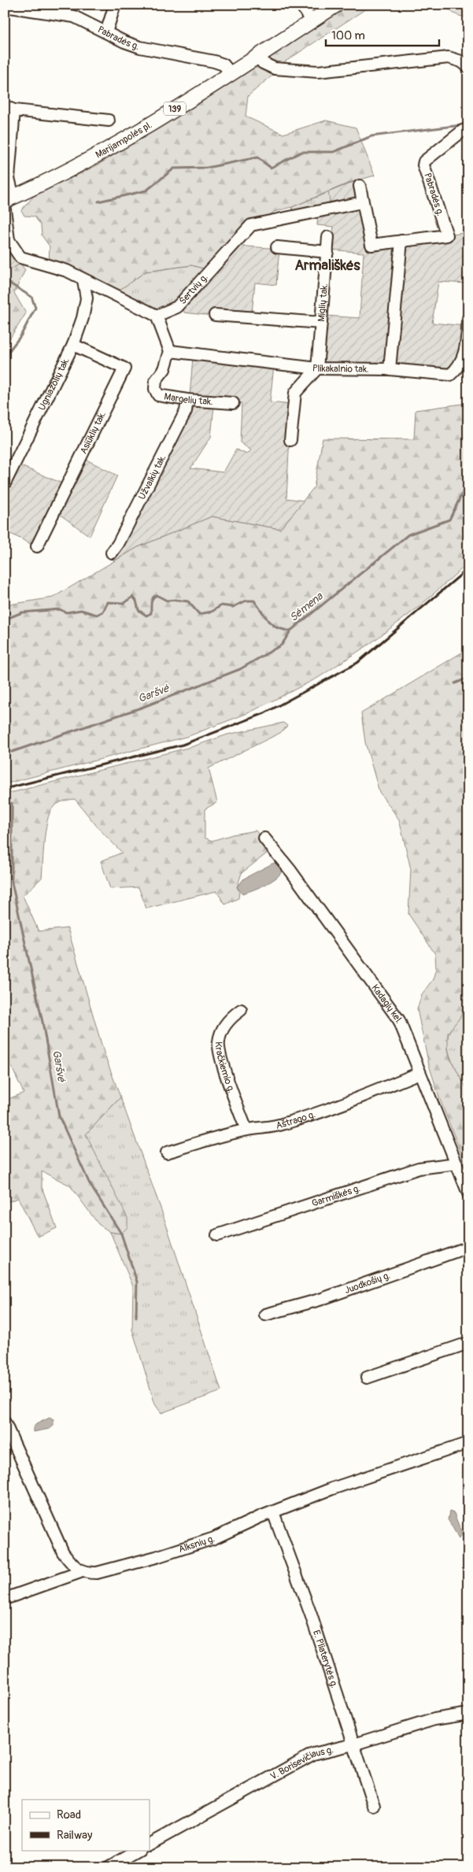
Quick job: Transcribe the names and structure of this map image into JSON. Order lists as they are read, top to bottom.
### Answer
{
  "streets": {
    "main road": ["139", "Marijampolės pl."],
    "street": [
      "Pabradės g.",
      "Šertvių g.",
      "Miglių tak.",
      "Plikakalnio tak.",
      "Ugniažolių tak.",
      "Margelių tak.",
      "Asiūklių tak.",
      "Užvalkių tak.",
      "Kadagių kel.",
      "Kračkiemio g.",
      "Aštrago g.",
      "Garmiškės g.",
      "Juodkošių g.",
      "Alksnių g.",
      "E. Pliaterytės g.",
      "V. Borisevičiaus g."
    ]
  },
  "crossings": [
    ["Pabradės g.", "Marijampolės pl."],
    ["Miglių tak.", "Plikakalnio tak."],
    ["Plikakalnio tak.", "Margelių tak."],
    ["Ugniažolių tak.", "Asiūklių tak."],
    ["Margelių tak.", "Užvalkių tak."],
    ["Kadagių kel.", "Aštrago g."],
    ["Kadagių kel.", "Garmiškės g."],
    ["Kračkiemio g.", "Aštrago g."],
    ["Alksnių g.", "E. Pliaterytės g."],
    ["E. Pliaterytės g.", "V. Borisevičiaus g."]
  ],
  "districts": ["Armališkės"],
  "water": ["Sėmena", "Garšvė"],
  "legend": ["Road", "Railway"],
  "scale_bar": "100 m"
}
